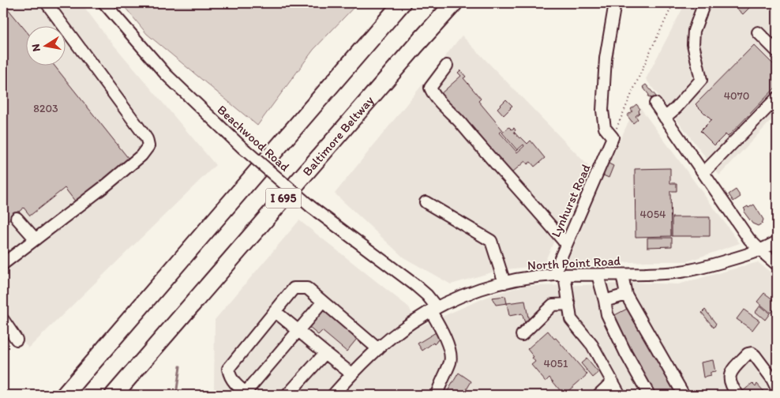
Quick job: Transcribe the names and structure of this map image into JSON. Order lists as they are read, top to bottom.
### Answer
{
  "streets": {
    "highway": ["Baltimore Beltway", "I 695"],
    "street": ["Beachwood Road", "Lynhurst Road", "North Point Road"]
  },
  "crossings": [
    ["Beachwood Road", "North Point Road"],
    ["Lynhurst Road", "North Point Road"]
  ],
  "house_numbers": [
    "4070",
    "8203",
    "4054",
    "4051"
  ],
  "north": "left"
}
